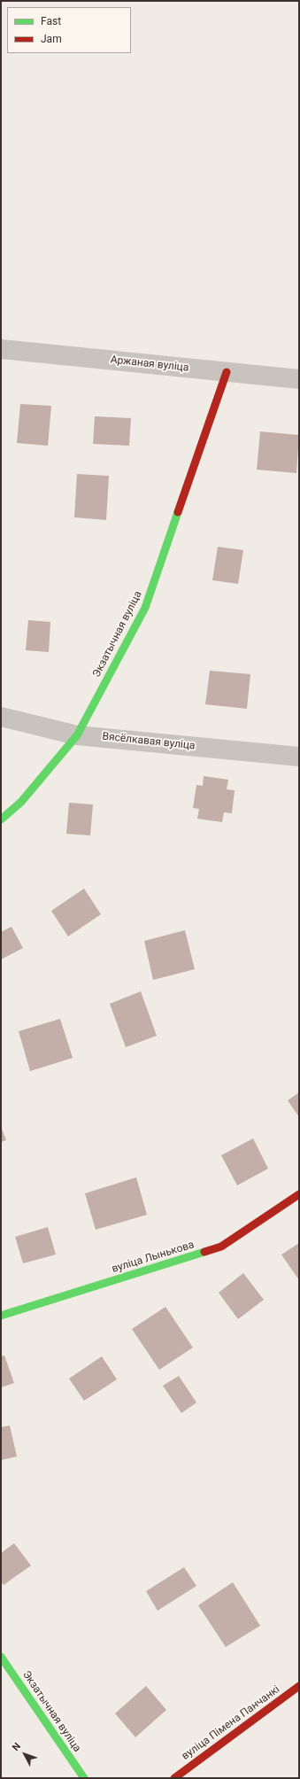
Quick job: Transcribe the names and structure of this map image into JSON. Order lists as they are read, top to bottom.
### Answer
{
  "streets": {
    "street": [
      "Аржаная вуліца",
      "Экзатычная вуліца",
      "Вясёлкавая вуліца",
      "вуліца Лынькова",
      "вуліца Пімена Панчанкі"
    ]
  },
  "crossings": [
    ["Аржаная вуліца", "Экзатычная вуліца"],
    ["Экзатычная вуліца", "Вясёлкавая вуліца"]
  ],
  "legend": ["Fast", "Jam"],
  "north": "top left"
}
